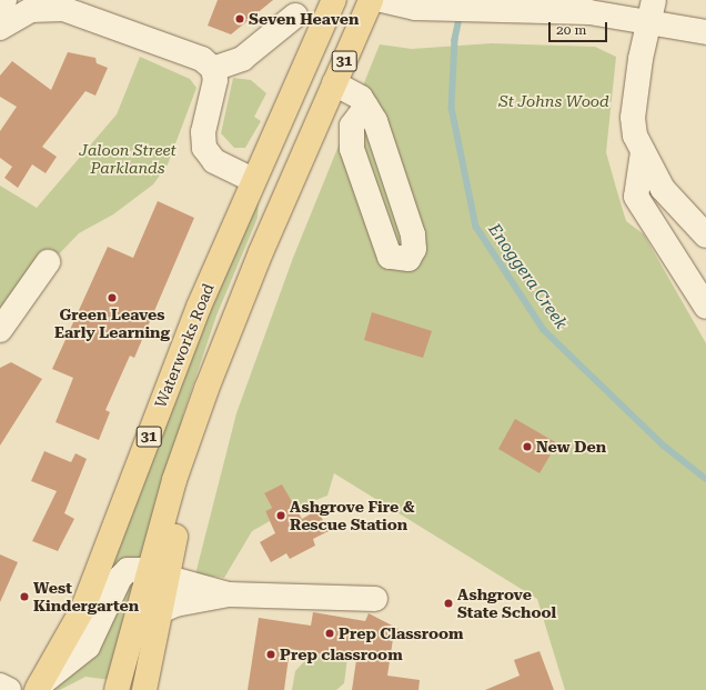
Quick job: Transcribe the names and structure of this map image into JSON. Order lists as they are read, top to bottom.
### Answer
{
  "streets": {
    "main road": ["31", "Waterworks Road"]
  },
  "water": ["Enoggera Creek"],
  "parks": ["St Johns Wood", "Jaloon Street Parklands"],
  "places": [
    "Seven Heaven",
    "Green Leaves Early Learning",
    "New Den",
    "Ashgrove Fire & Rescue Station",
    "West Kindergarten",
    "Ashgrove State School",
    "Prep Classroom",
    "Prep classroom"
  ],
  "scale_bar": "20 m"
}
